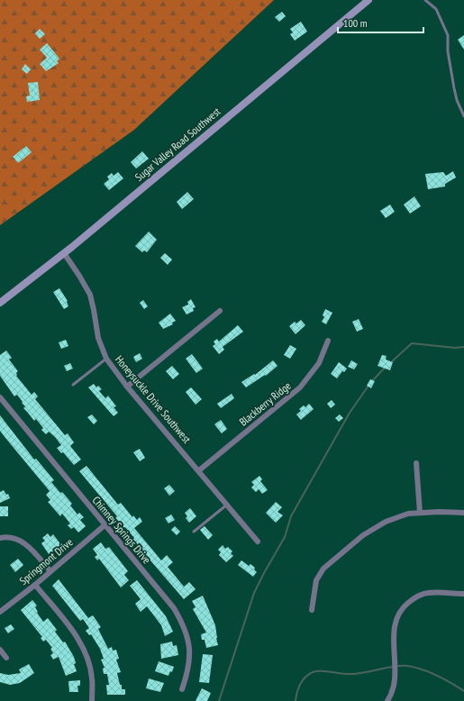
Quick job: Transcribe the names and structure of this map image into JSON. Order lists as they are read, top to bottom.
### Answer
{
  "streets": {
    "street": [
      "Sugar Valley Road Southwest",
      "Honeysuckle Drive Southwest",
      "Blackberry Ridge",
      "Chimney Springs Drive",
      "Springmont Drive"
    ]
  },
  "crossings": [
    ["Sugar Valley Road Southwest", "Honeysuckle Drive Southwest"],
    ["Honeysuckle Drive Southwest", "Blackberry Ridge"],
    ["Chimney Springs Drive", "Springmont Drive"]
  ],
  "scale_bar": "100 m"
}
